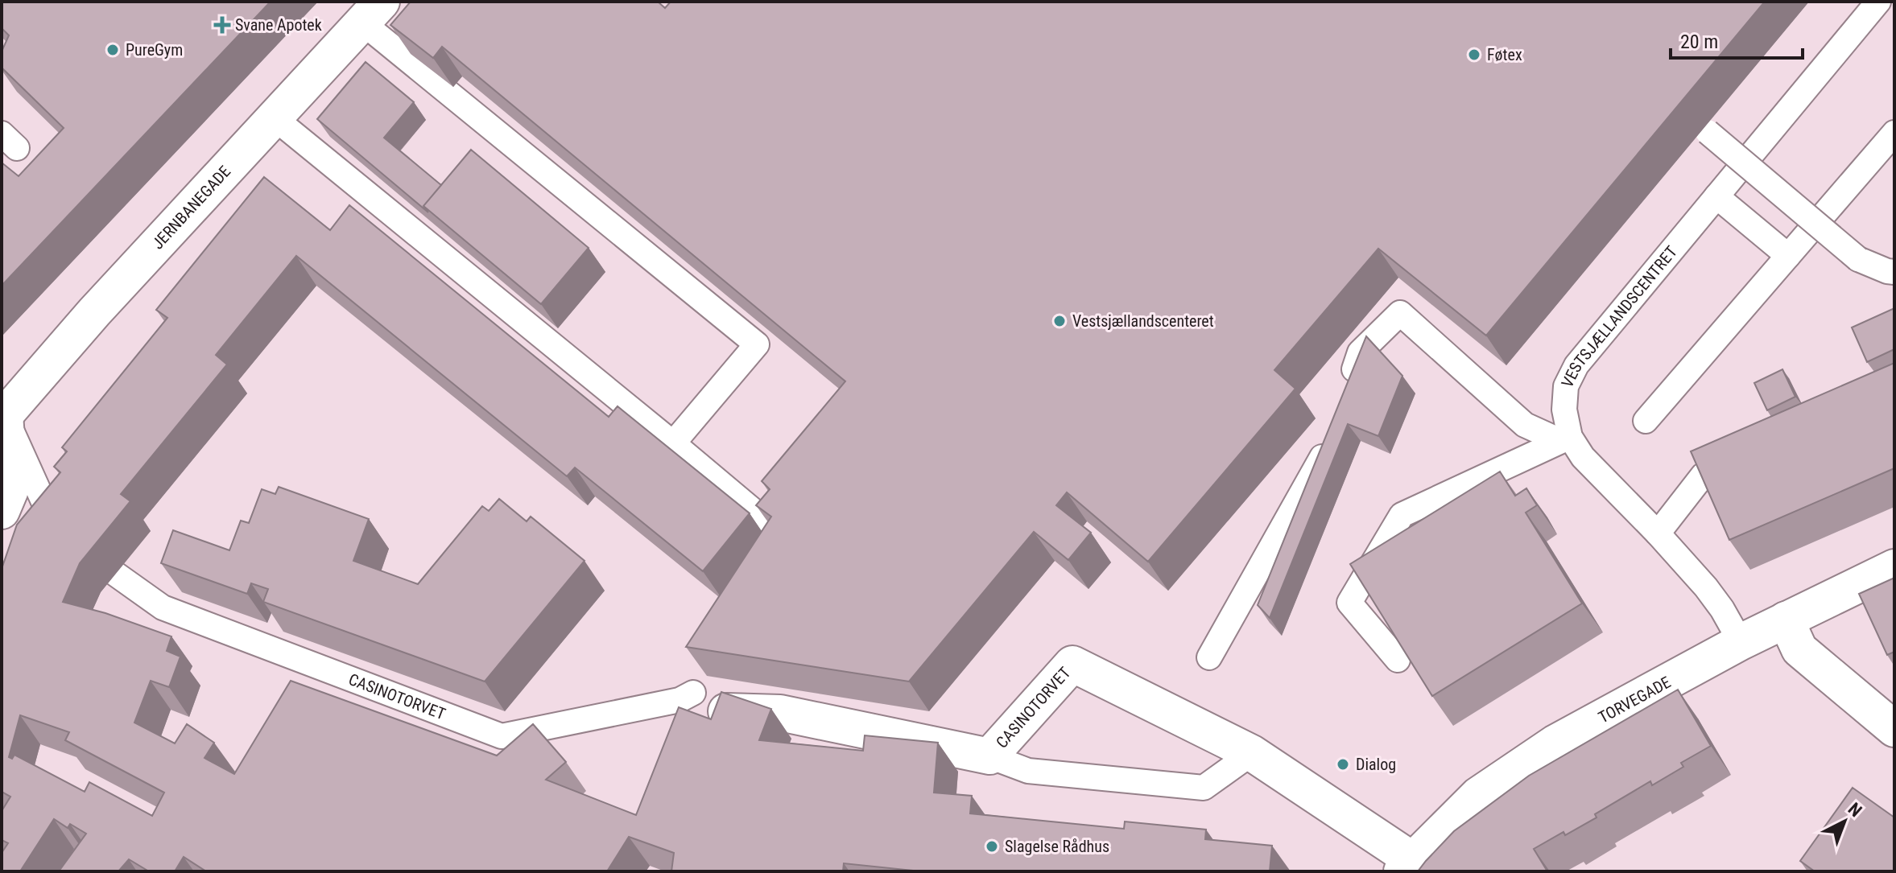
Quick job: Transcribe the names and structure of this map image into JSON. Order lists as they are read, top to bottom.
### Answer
{
  "streets": {
    "street": ["JERNBANEGADE", "CASINOTORVET", "TORVEGADE"],
    "lane": ["VESTSJÆLLANDSCENTRET"]
  },
  "crossings": [
    ["VESTSJÆLLANDSCENTRET", "TORVEGADE"],
    ["CASINOTORVET", "TORVEGADE"]
  ],
  "places": {
    "health": ["Svane Apotek"],
    "other": [
      "PureGym",
      "Føtex",
      "Vestsjællandscenteret",
      "Dialog",
      "Slagelse Rådhus"
    ]
  },
  "scale_bar": "20 m",
  "north": "top right"
}
